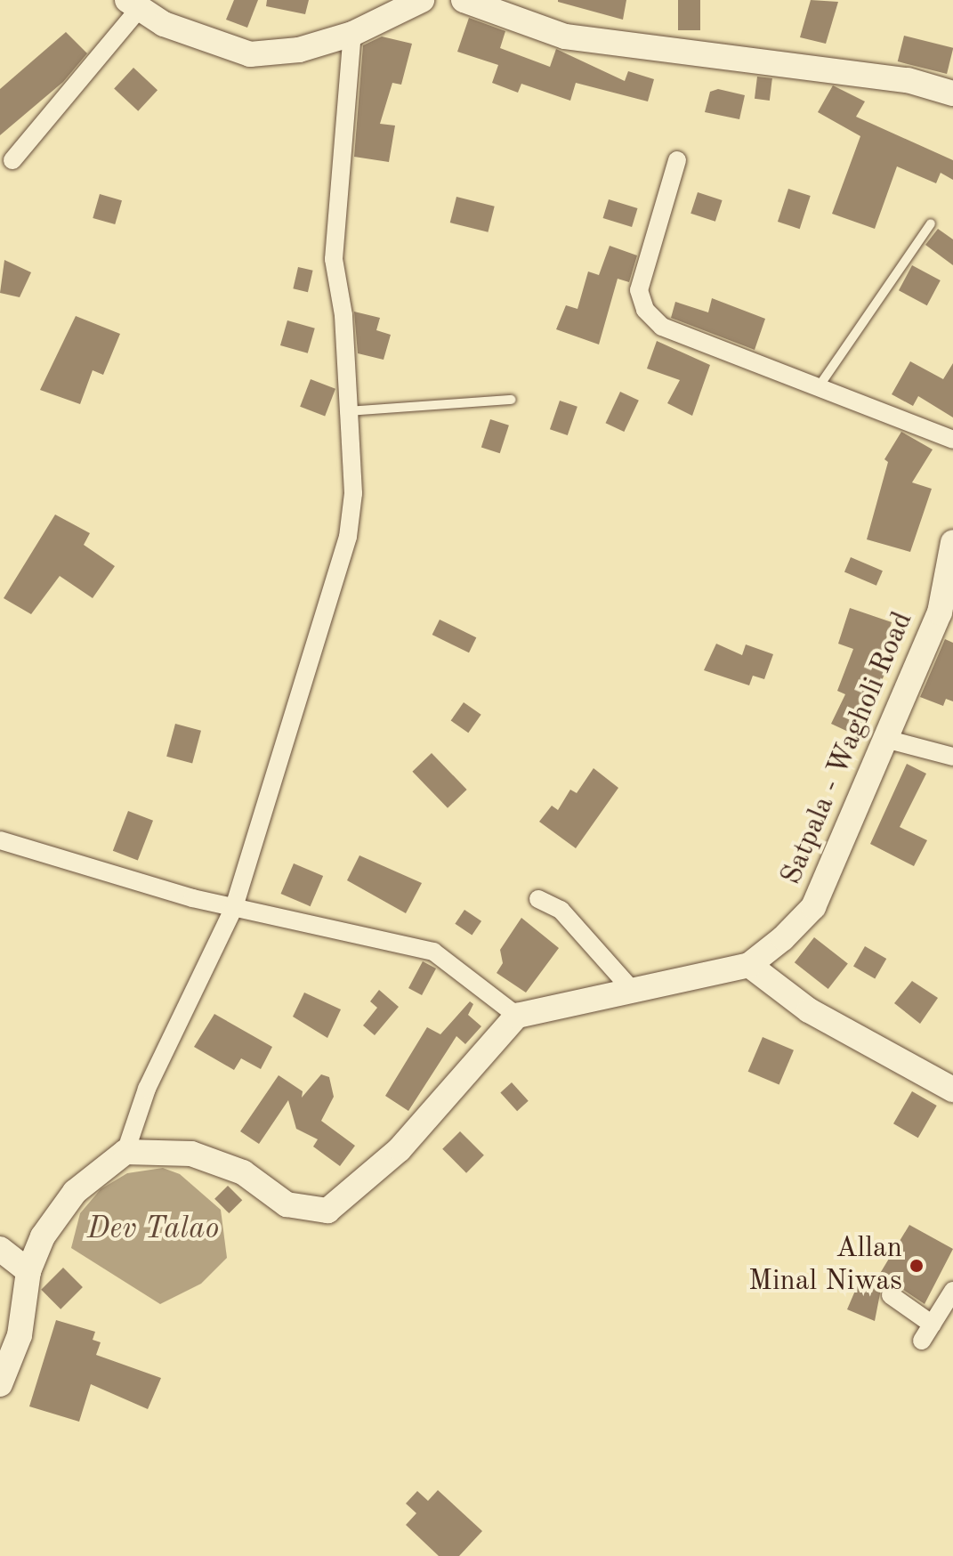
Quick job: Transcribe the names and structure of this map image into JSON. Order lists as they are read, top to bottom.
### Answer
{
  "streets": {
    "main road": ["Satpala - Wagholi Road"]
  },
  "water": ["Dev Talao"],
  "places": ["Allan Minal Niwas"]
}
